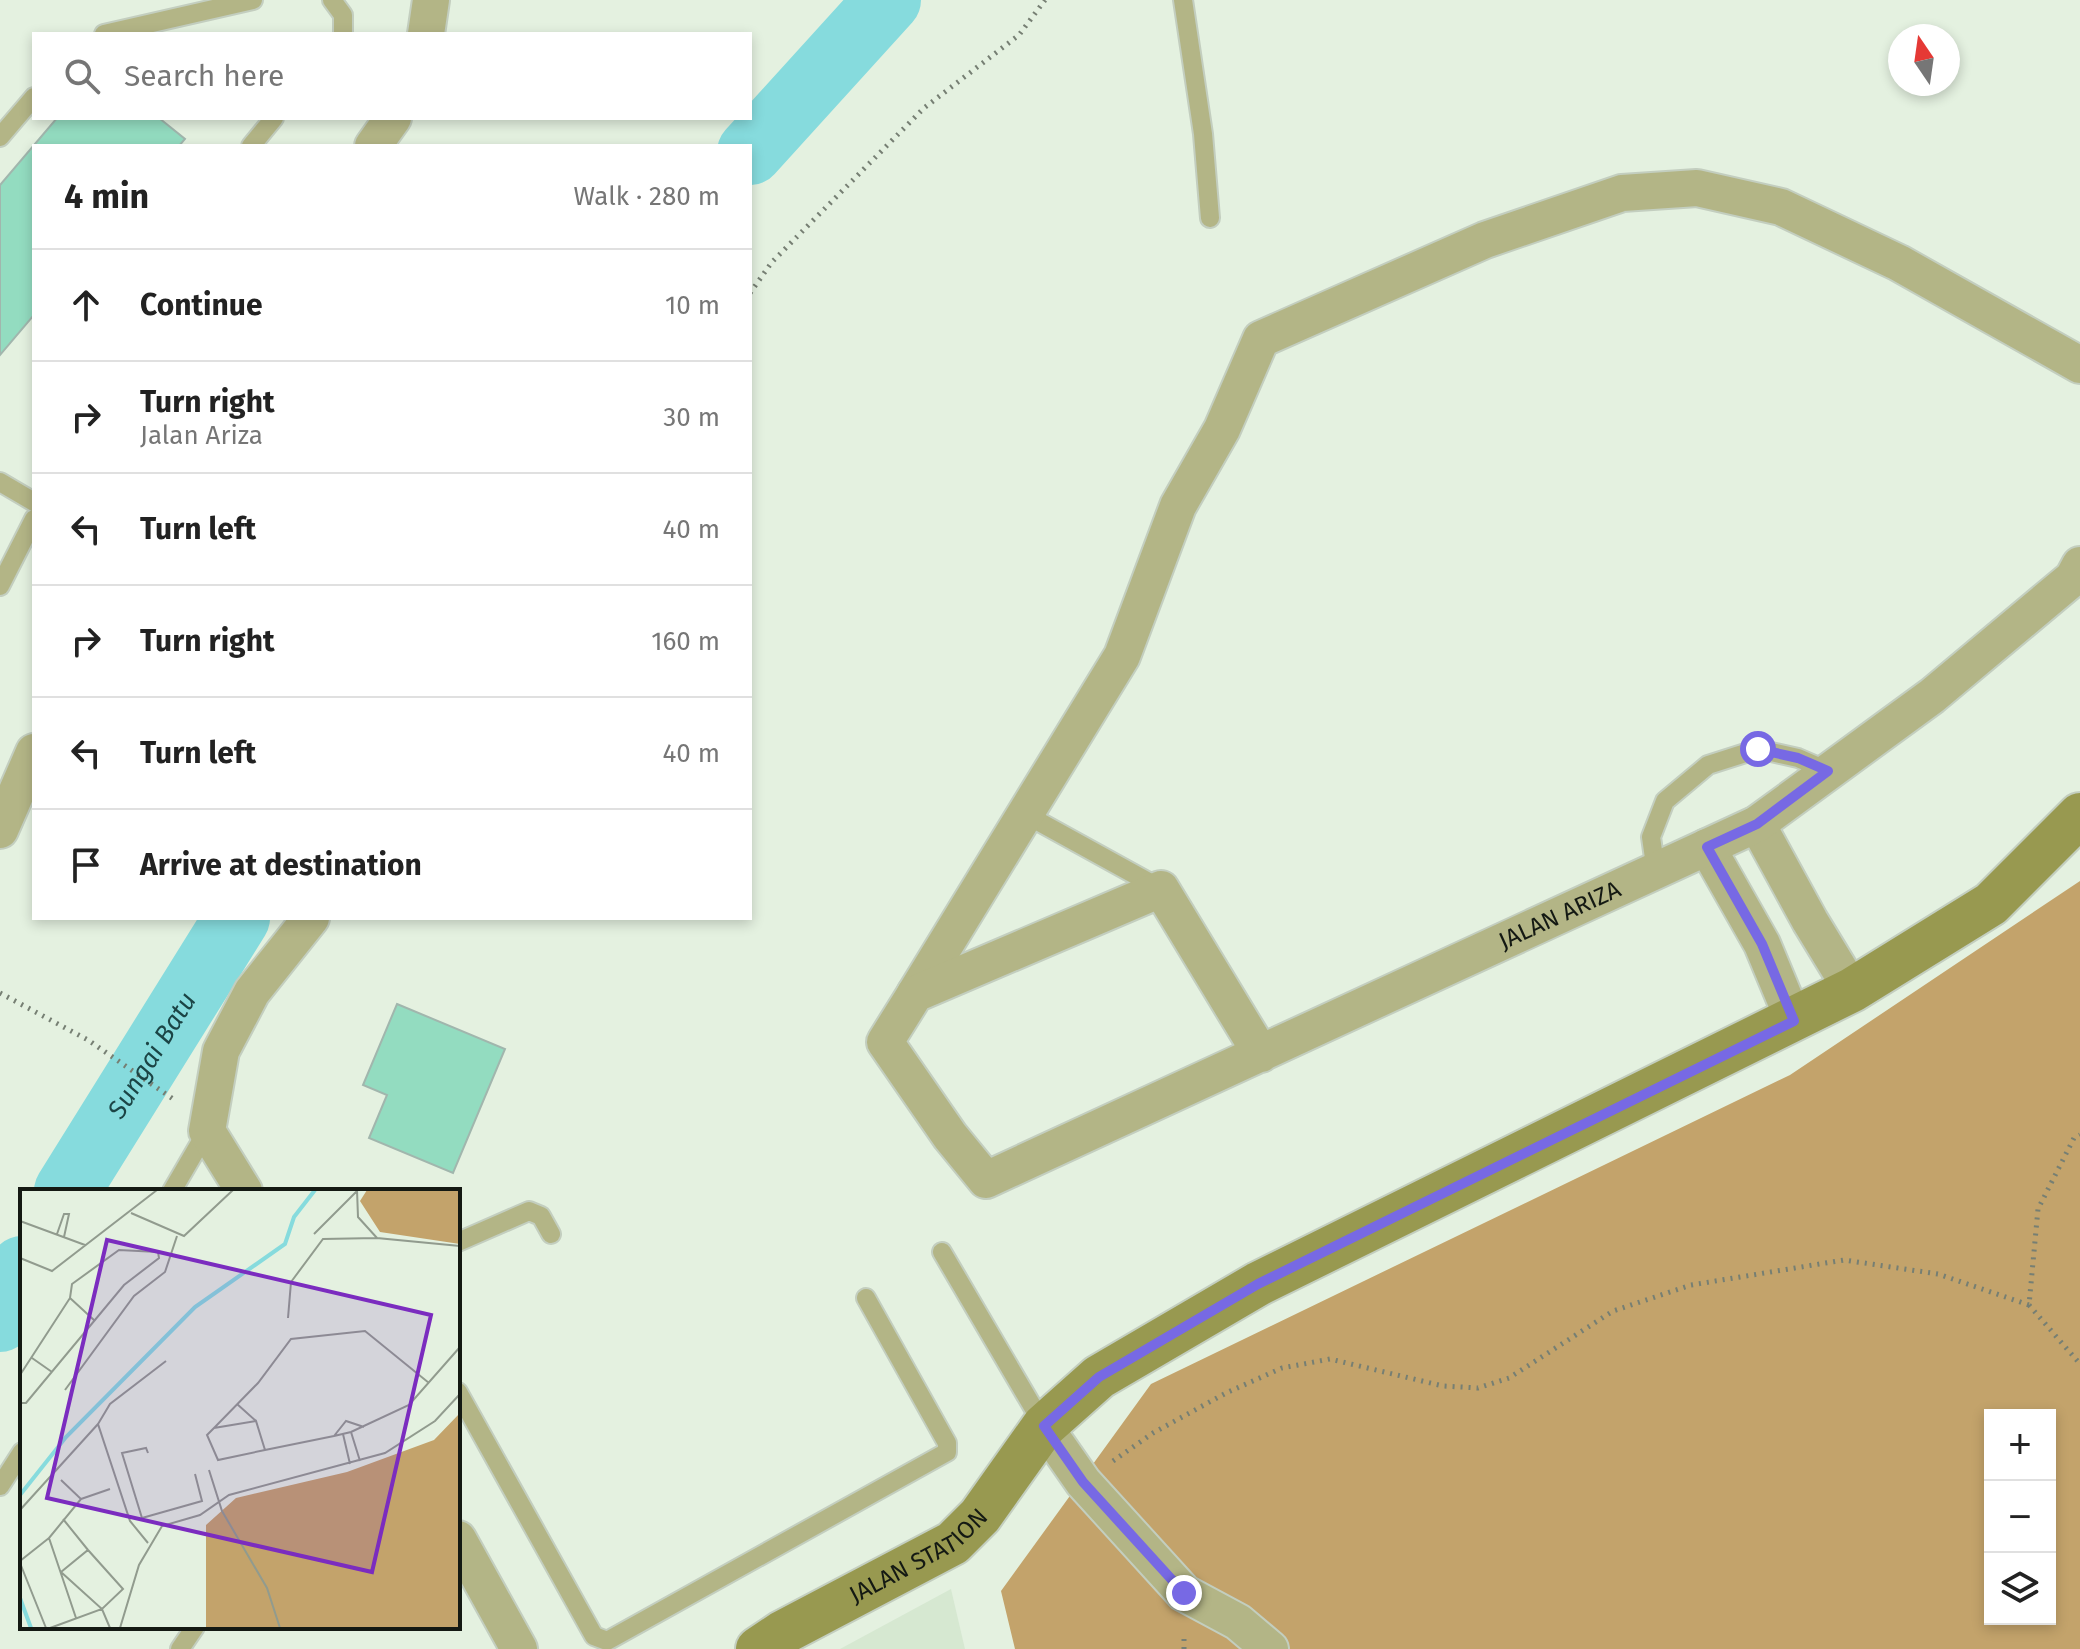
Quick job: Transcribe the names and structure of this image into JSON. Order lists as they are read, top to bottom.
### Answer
{
  "streets": {
    "street": ["JALAN ARIZA", "JALAN STATION"]
  },
  "water": ["Sungai Batu"],
  "north": "top",
  "page": {
    "search": "Search here",
    "heading": ["4 min", "Walk · 280 m"],
    "list": [
      ["Continue", "10 m"],
      ["Turn right", "Jalan Ariza", "30 m"],
      ["Turn left", "40 m"],
      ["Turn right", "160 m"],
      ["Turn left", "40 m"],
      "Arrive at destination"
    ],
    "map_buttons": ["+", "−"]
  }
}
